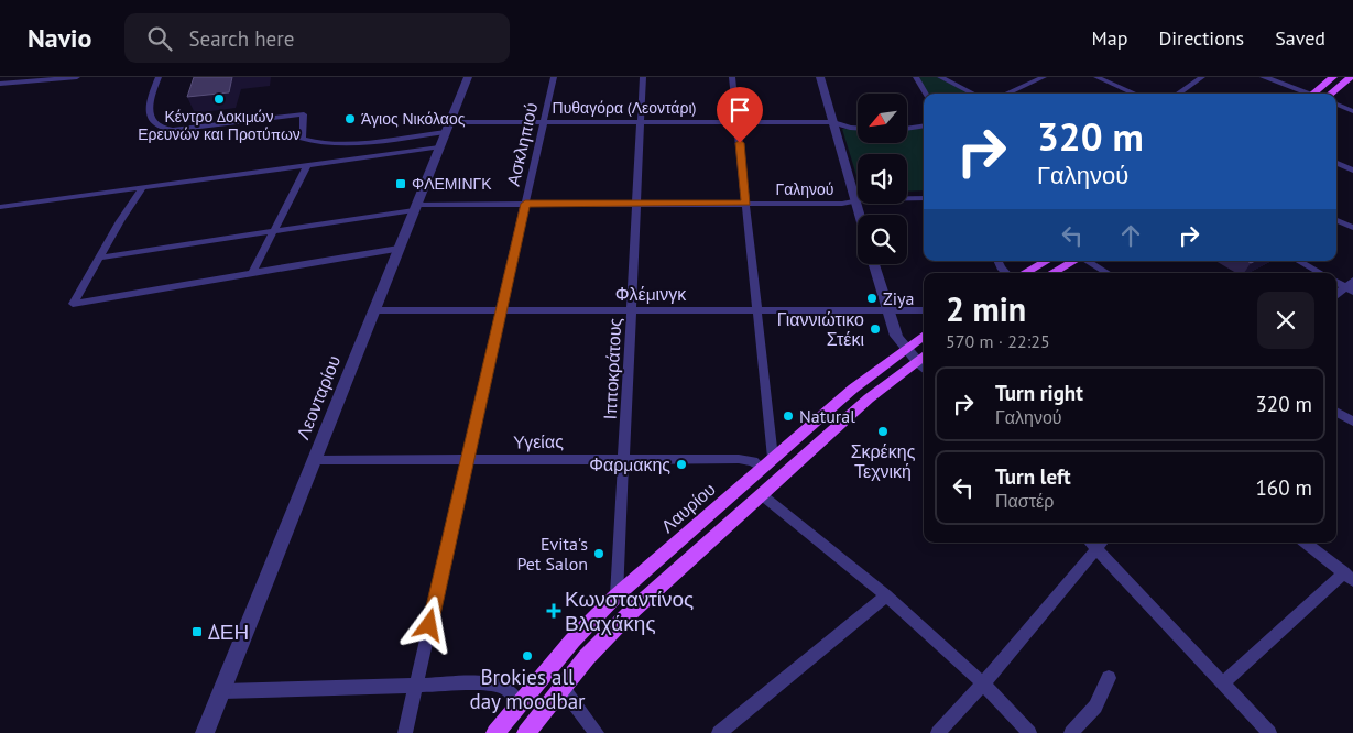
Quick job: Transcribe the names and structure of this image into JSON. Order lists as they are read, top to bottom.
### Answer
{
  "streets": {
    "main road": ["Λαυρίου"],
    "street": [
      "Πυθαγόρα (Λεοντάρι)",
      "Ασκληπιού",
      "Γαληνού",
      "Φλέμινγκ",
      "Ιπποκράτους",
      "Λεονταρίου",
      "Υγείας"
    ]
  },
  "crossings": [
    ["Πυθαγόρα (Λεοντάρι)", "Ασκληπιού"],
    ["Πυθαγόρα (Λεοντάρι)", "Ιπποκράτους"],
    ["Πυθαγόρα (Λεοντάρι)", "Λεονταρίου"],
    ["Ασκληπιού", "Γαληνού"],
    ["Ασκληπιού", "Φλέμινγκ"],
    ["Ασκληπιού", "Υγείας"],
    ["Γαληνού", "Ιπποκράτους"],
    ["Γαληνού", "Λεονταρίου"],
    ["Φλέμινγκ", "Ιπποκράτους"],
    ["Φλέμινγκ", "Λεονταρίου"],
    ["Ιπποκράτους", "Υγείας"],
    ["Ιπποκράτους", "Λαυρίου"],
    ["Λεονταρίου", "Υγείας"],
    ["Υγείας", "Λαυρίου"]
  ],
  "places": {
    "other": [
      "Κέντρο Δοκιμών Ερευνών και Προτύπων",
      "Άγιος Νικόλαος",
      "Ziya",
      "Γιαννιώτικο Στέκι",
      "Natural",
      "Σκρέκης Τεχνική",
      "Φαρμακης",
      "Evita's Pet Salon",
      "Brokies all day moodbar"
    ],
    "transit": ["ΦΛΕΜΙΝΓΚ", "ΔΕΗ"],
    "health": ["Κωνσταντίνος Βλαχάκης"]
  },
  "north": "bottom left",
  "page": {
    "header": "Navio",
    "search": "Search here",
    "nav": ["Map", "Directions", "Saved"],
    "turn": ["320 m", "Γαληνού"],
    "heading": ["2 min", "570 m · 22:25"],
    "list": [
      {
        "name": "Turn right",
        "note": "Γαληνού",
        "value": "320 m"
      },
      {
        "name": "Turn left",
        "note": "Παστέρ",
        "value": "160 m"
      }
    ]
  }
}
